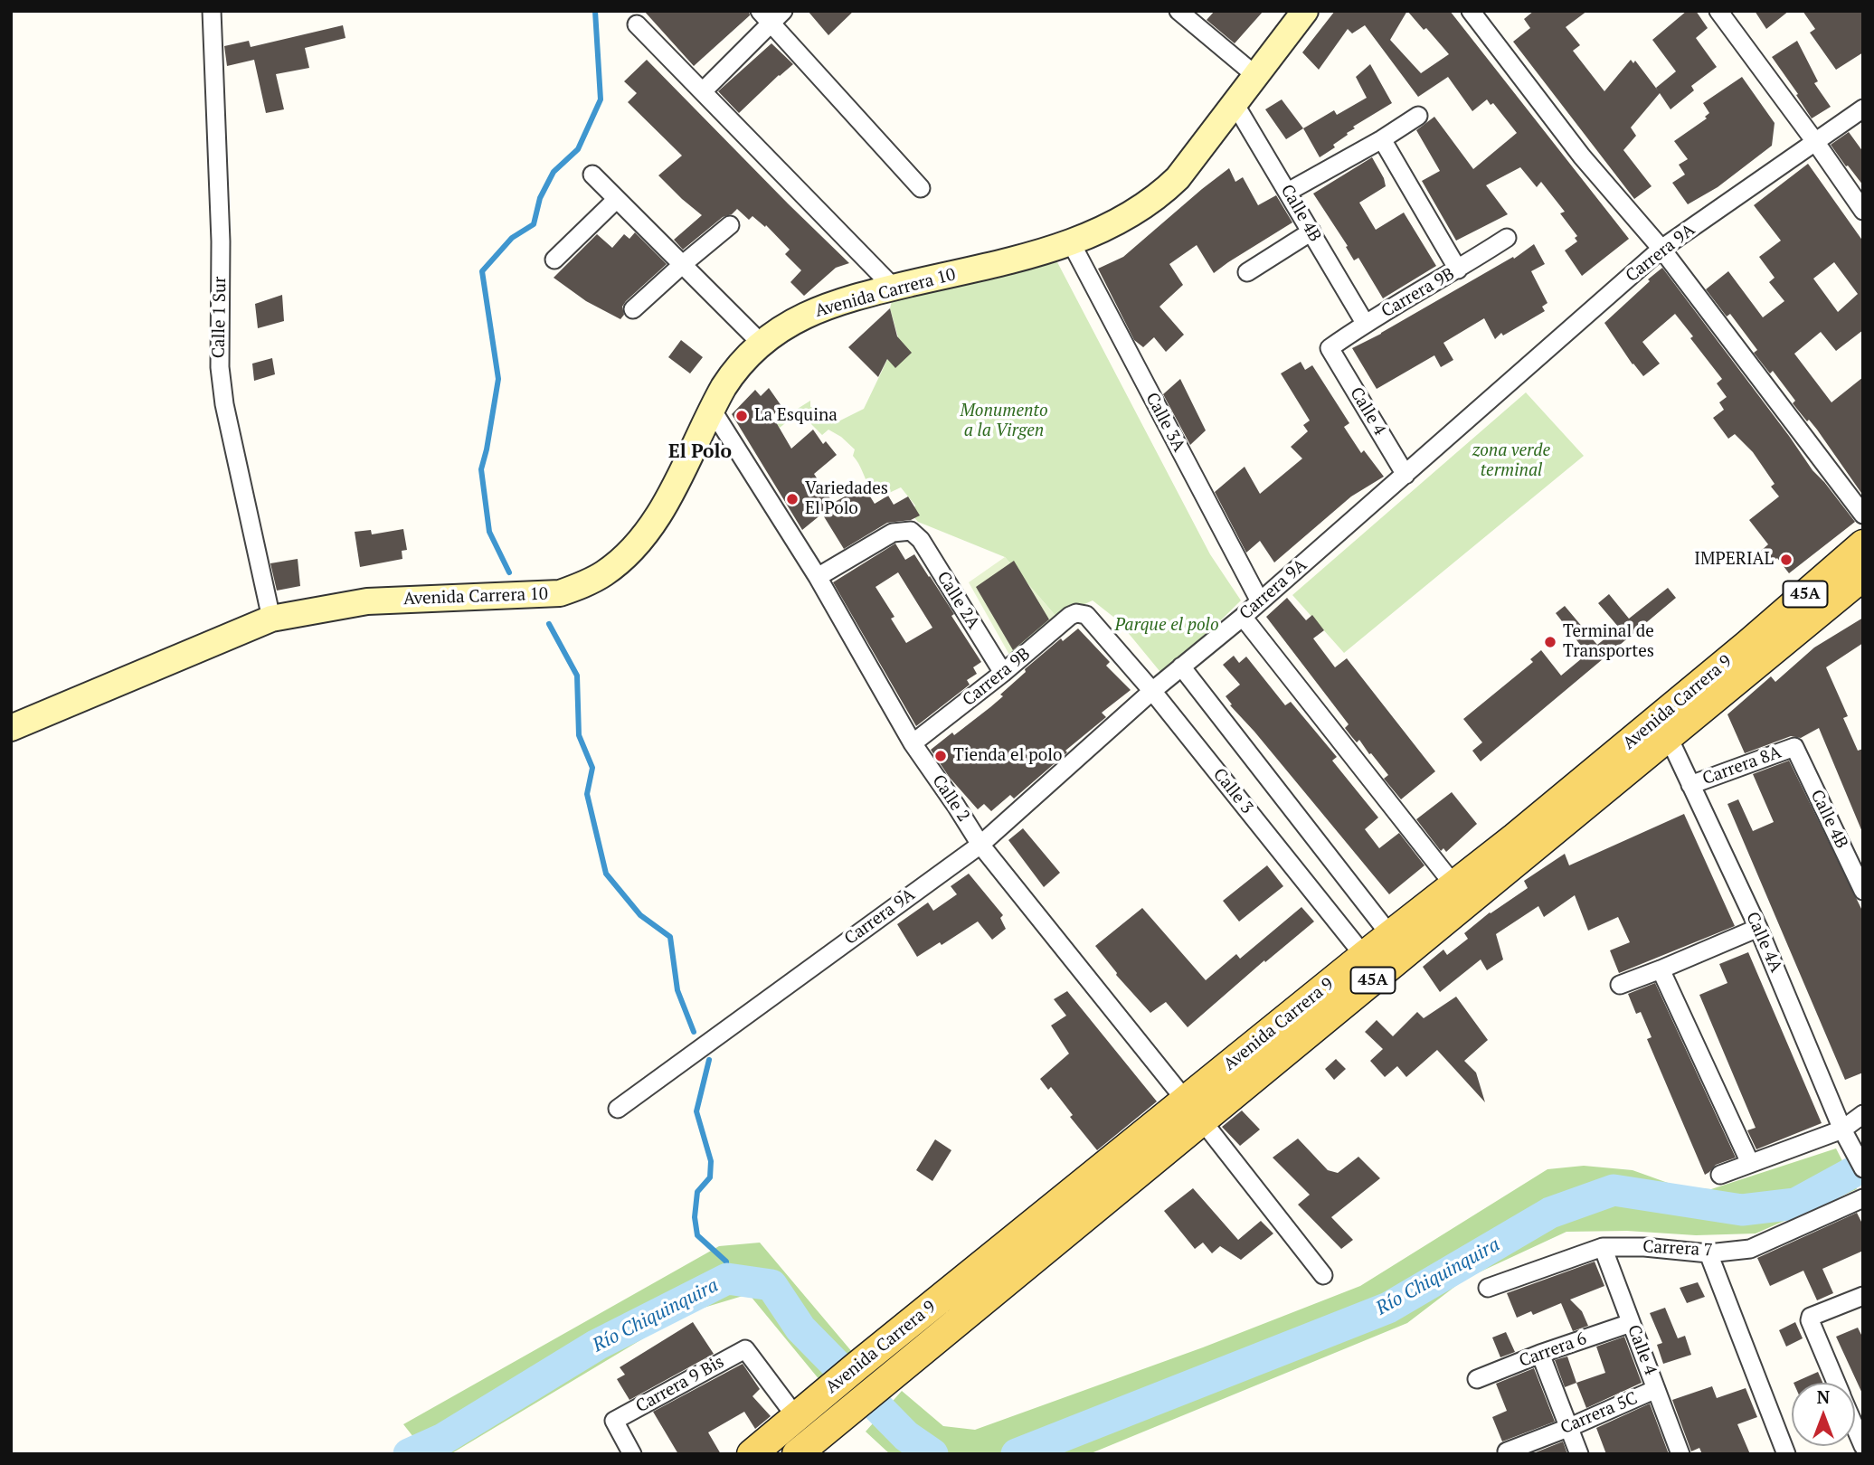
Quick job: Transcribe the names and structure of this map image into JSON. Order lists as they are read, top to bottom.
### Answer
{
  "streets": {
    "main road": ["Avenida Carrera 10", "45A", "Avenida Carrera 9"],
    "street": [
      "Calle 4B",
      "Carrera 9A",
      "Carrera 9B",
      "Calle 1 Sur",
      "Calle 4",
      "Calle 3A",
      "Calle 2A",
      "Carrera 8A",
      "Calle 3",
      "Calle 2",
      "Calle 4A",
      "Carrera 7",
      "Carrera 6",
      "Carrera 9 Bis",
      "Carrera 5C"
    ]
  },
  "crossings": [
    ["Calle 4B", "Avenida Carrera 10"],
    ["Calle 4B", "Carrera 9B"],
    ["Calle 4B", "Carrera 8A"],
    ["Carrera 9A", "Calle 4"],
    ["Carrera 9A", "Calle 3A"],
    ["Carrera 9A", "Calle 3"],
    ["Carrera 9A", "Calle 2"],
    ["Avenida Carrera 10", "Calle 1 Sur"],
    ["Avenida Carrera 10", "Calle 3A"],
    ["Avenida Carrera 10", "Calle 2"],
    ["Carrera 9B", "Calle 4"],
    ["Carrera 9B", "Calle 2A"],
    ["Carrera 9B", "Calle 3"],
    ["Carrera 9B", "Calle 2"],
    ["Calle 4", "Carrera 7"],
    ["Calle 4", "Carrera 6"],
    ["Calle 4", "Carrera 5C"],
    ["Calle 2A", "Calle 2"],
    ["Avenida Carrera 9", "Calle 3"],
    ["Avenida Carrera 9", "Calle 2"],
    ["Avenida Carrera 9", "Calle 4A"],
    ["Avenida Carrera 9", "Carrera 9 Bis"],
    ["Carrera 8A", "Calle 4A"]
  ],
  "districts": ["El Polo"],
  "water": ["Río Chiquinquira"],
  "parks": ["Monumento a la Virgen", "zona verde terminal", "Parque el polo"],
  "places": [
    "La Esquina",
    "Variedades El Polo",
    "IMPERIAL",
    "Terminal de Transportes",
    "Tienda el polo"
  ],
  "north": "top"
}
